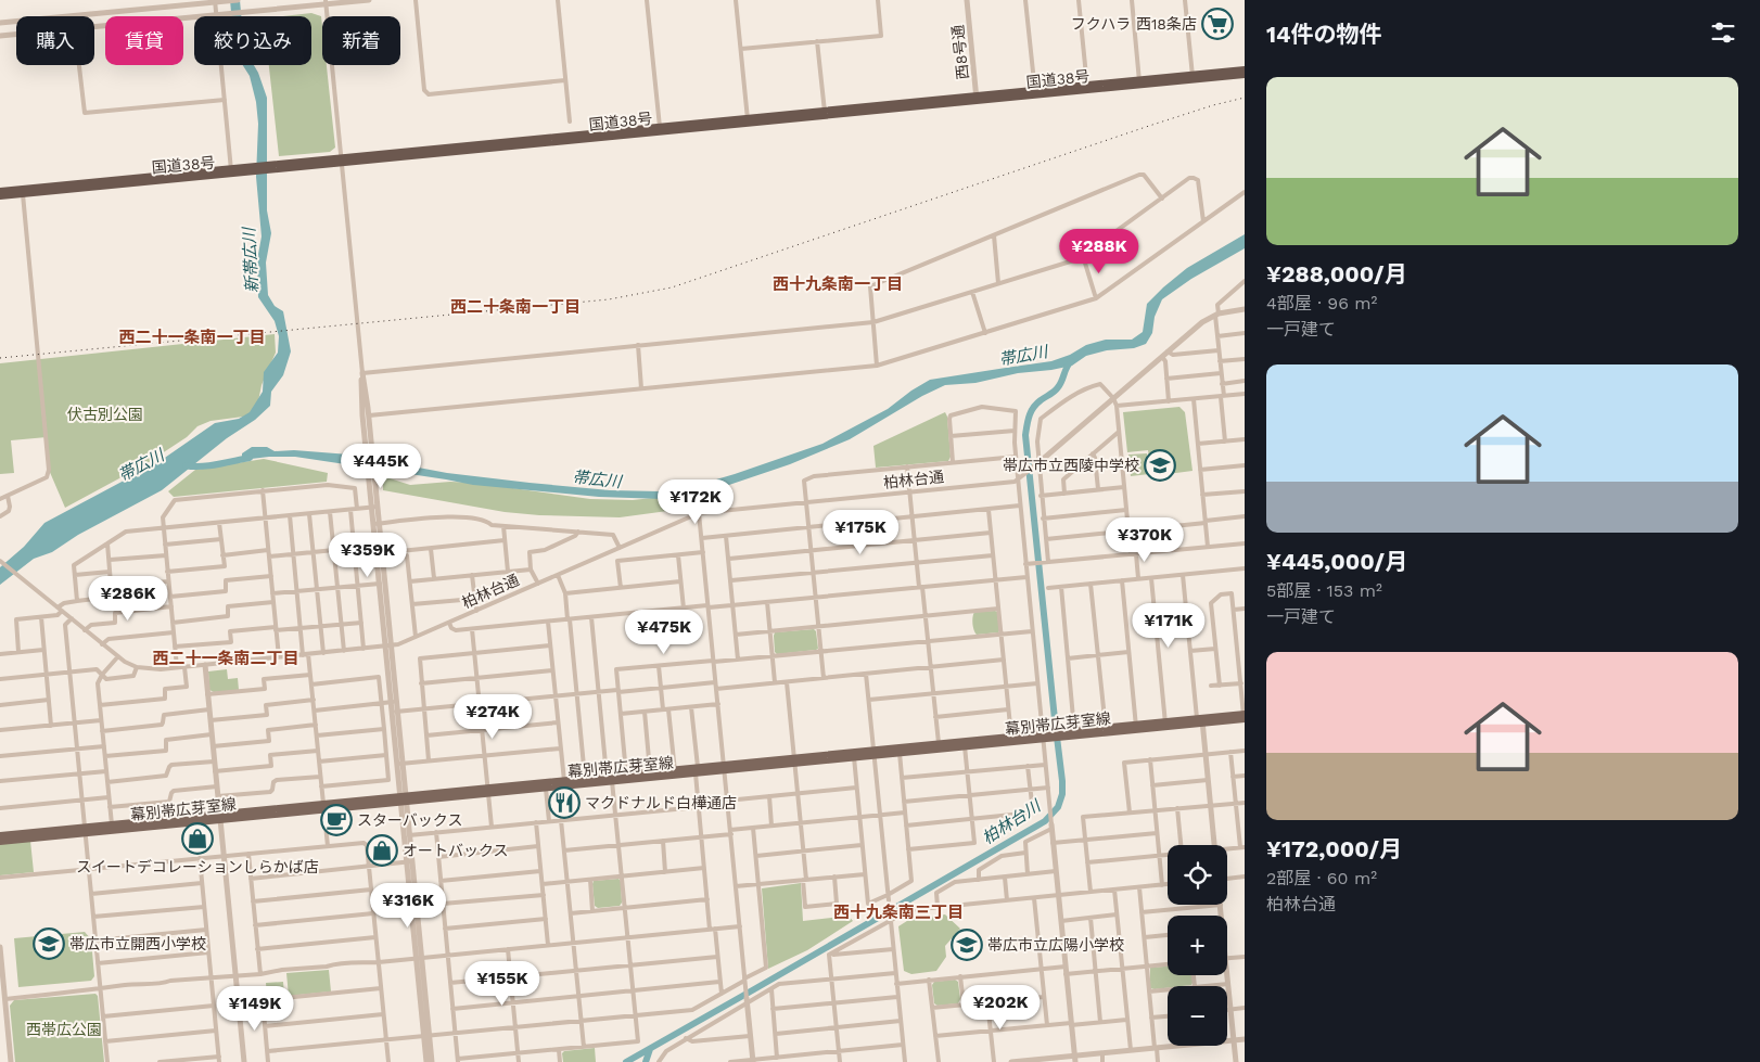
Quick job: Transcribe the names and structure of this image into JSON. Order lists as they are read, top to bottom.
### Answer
{
  "streets": {
    "highway": ["国道38号"],
    "main road": ["幕別帯広芽室線"],
    "street": ["西8号通", "柏林台通"]
  },
  "crossings": [
    ["西8号通", "国道38号"]
  ],
  "districts": [
    "西十九条南一丁目",
    "西二十条南一丁目",
    "西二十一条南一丁目",
    "西二十一条南二丁目",
    "西十九条南三丁目"
  ],
  "water": ["新帯広川", "帯広川", "柏林台川"],
  "parks": ["伏古別公園", "西帯広公園"],
  "places": {
    "supermarket": ["フクハラ 西18条店"],
    "school or university": ["帯広市立西陵中学校", "帯広市立開西小学校", "帯広市立広陽小学校"],
    "restaurant": ["マクドナルド白樺通店"],
    "cafe": ["スターバックス"],
    "shop": ["スイートデコレーションしらかば店", "オートバックス"]
  },
  "page": {
    "heading": "14件の物件",
    "chip": [
      "購入",
      "賃貸",
      "絞り込み",
      "新着"
    ],
    "list": [
      {
        "name": "¥288,000/月",
        "note": "4部屋 · 96 m² · 一戸建て"
      },
      {
        "name": "¥445,000/月",
        "note": "5部屋 · 153 m² · 一戸建て"
      },
      {
        "name": "¥172,000/月",
        "note": "2部屋 · 60 m² · 柏林台通"
      }
    ],
    "price": [
      "¥288K",
      "¥445K",
      "¥172K",
      "¥175K",
      "¥370K",
      "¥359K",
      "¥286K",
      "¥171K",
      "¥475K",
      "¥274K",
      "¥316K",
      "¥155K",
      "¥202K",
      "¥149K"
    ],
    "map_buttons": ["+", "−"]
  }
}
